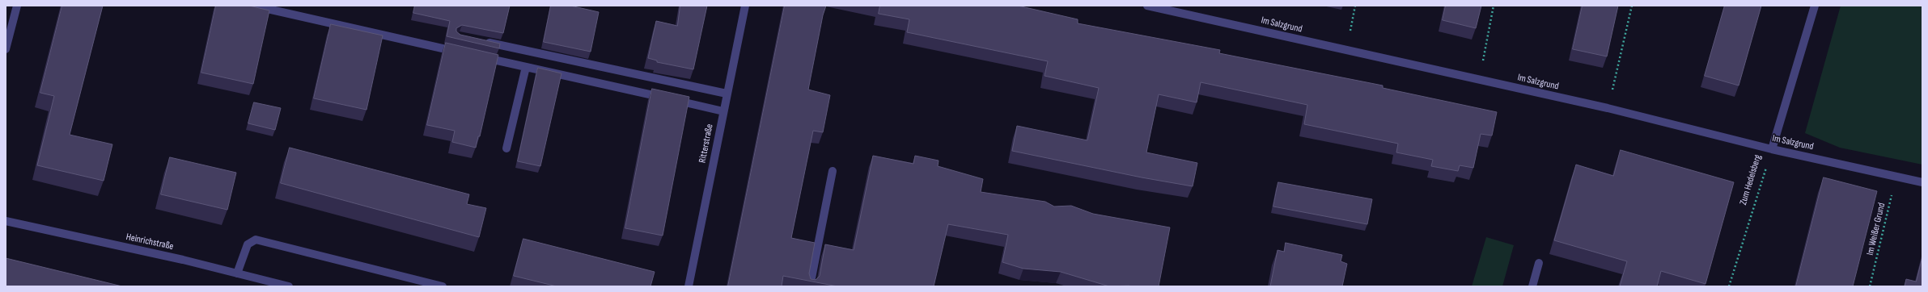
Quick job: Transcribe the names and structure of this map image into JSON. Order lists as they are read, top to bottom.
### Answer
{
  "streets": {
    "street": [
      "Im Salzgrund",
      "Ritterstraße",
      "Zum Hedelsberg",
      "Heinrichstraße"
    ],
    "path": ["Im Weißer Grund"]
  },
  "crossings": [
    ["Im Salzgrund", "Zum Hedelsberg"],
    ["Im Salzgrund", "Im Weißer Grund"]
  ]
}
